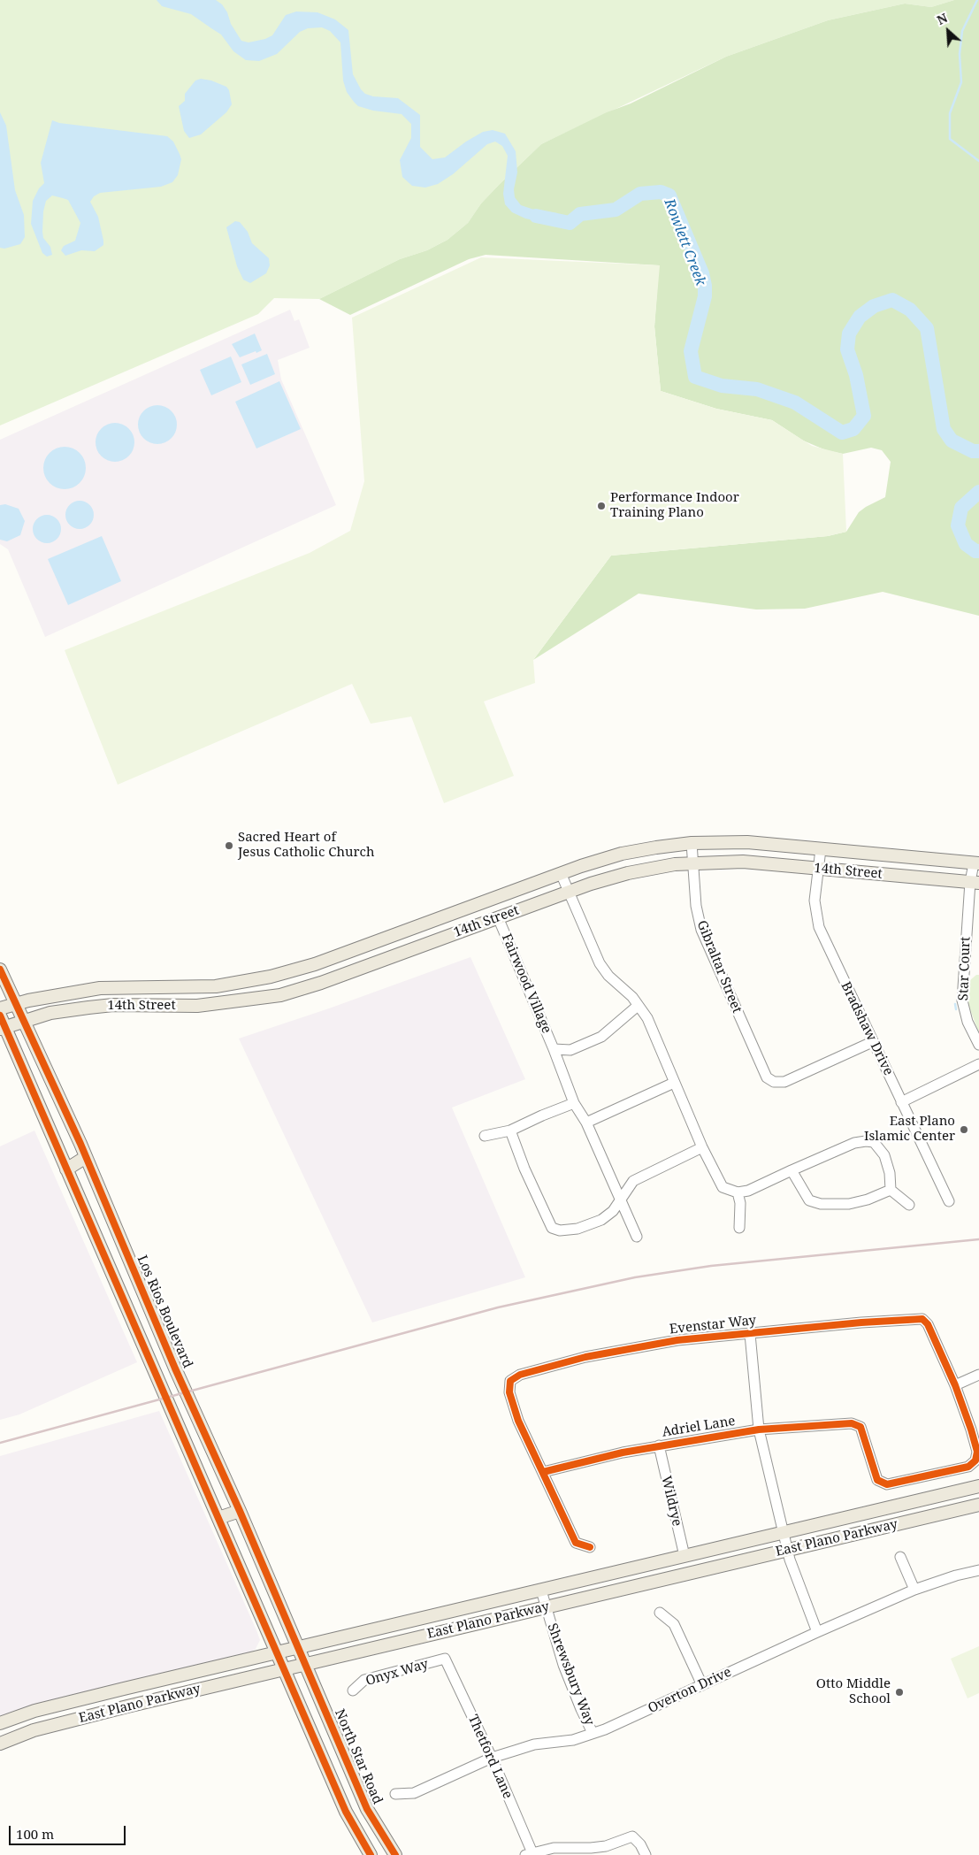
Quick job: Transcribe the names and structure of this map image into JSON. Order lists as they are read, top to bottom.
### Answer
{
  "streets": {
    "main road": [
      "14th Street",
      "Los Rios Boulevard",
      "East Plano Parkway",
      "North Star Road"
    ],
    "street": [
      "Gibraltar Street",
      "Star Court",
      "Fairwood Village",
      "Bradshaw Drive",
      "Evenstar Way",
      "Adriel Lane",
      "Wildrye",
      "Onyx Way",
      "Shrewsbury Way",
      "Overton Drive",
      "Thetford Lane"
    ]
  },
  "crossings": [
    ["14th Street", "Gibraltar Street"],
    ["14th Street", "Star Court"],
    ["14th Street", "Fairwood Village"],
    ["14th Street", "Bradshaw Drive"],
    ["14th Street", "Los Rios Boulevard"],
    ["Gibraltar Street", "Bradshaw Drive"],
    ["Los Rios Boulevard", "East Plano Parkway"],
    ["Los Rios Boulevard", "North Star Road"],
    ["Evenstar Way", "Adriel Lane"],
    ["Adriel Lane", "Wildrye"],
    ["Wildrye", "East Plano Parkway"],
    ["East Plano Parkway", "Shrewsbury Way"],
    ["East Plano Parkway", "North Star Road"],
    ["Onyx Way", "Thetford Lane"],
    ["Shrewsbury Way", "Overton Drive"],
    ["Overton Drive", "Thetford Lane"]
  ],
  "water": ["Rowlett Creek"],
  "places": [
    "Performance Indoor Training Plano",
    "Sacred Heart of Jesus Catholic Church",
    "East Plano Islamic Center",
    "Otto Middle School"
  ],
  "scale_bar": "100 m",
  "north": "top left"
}
